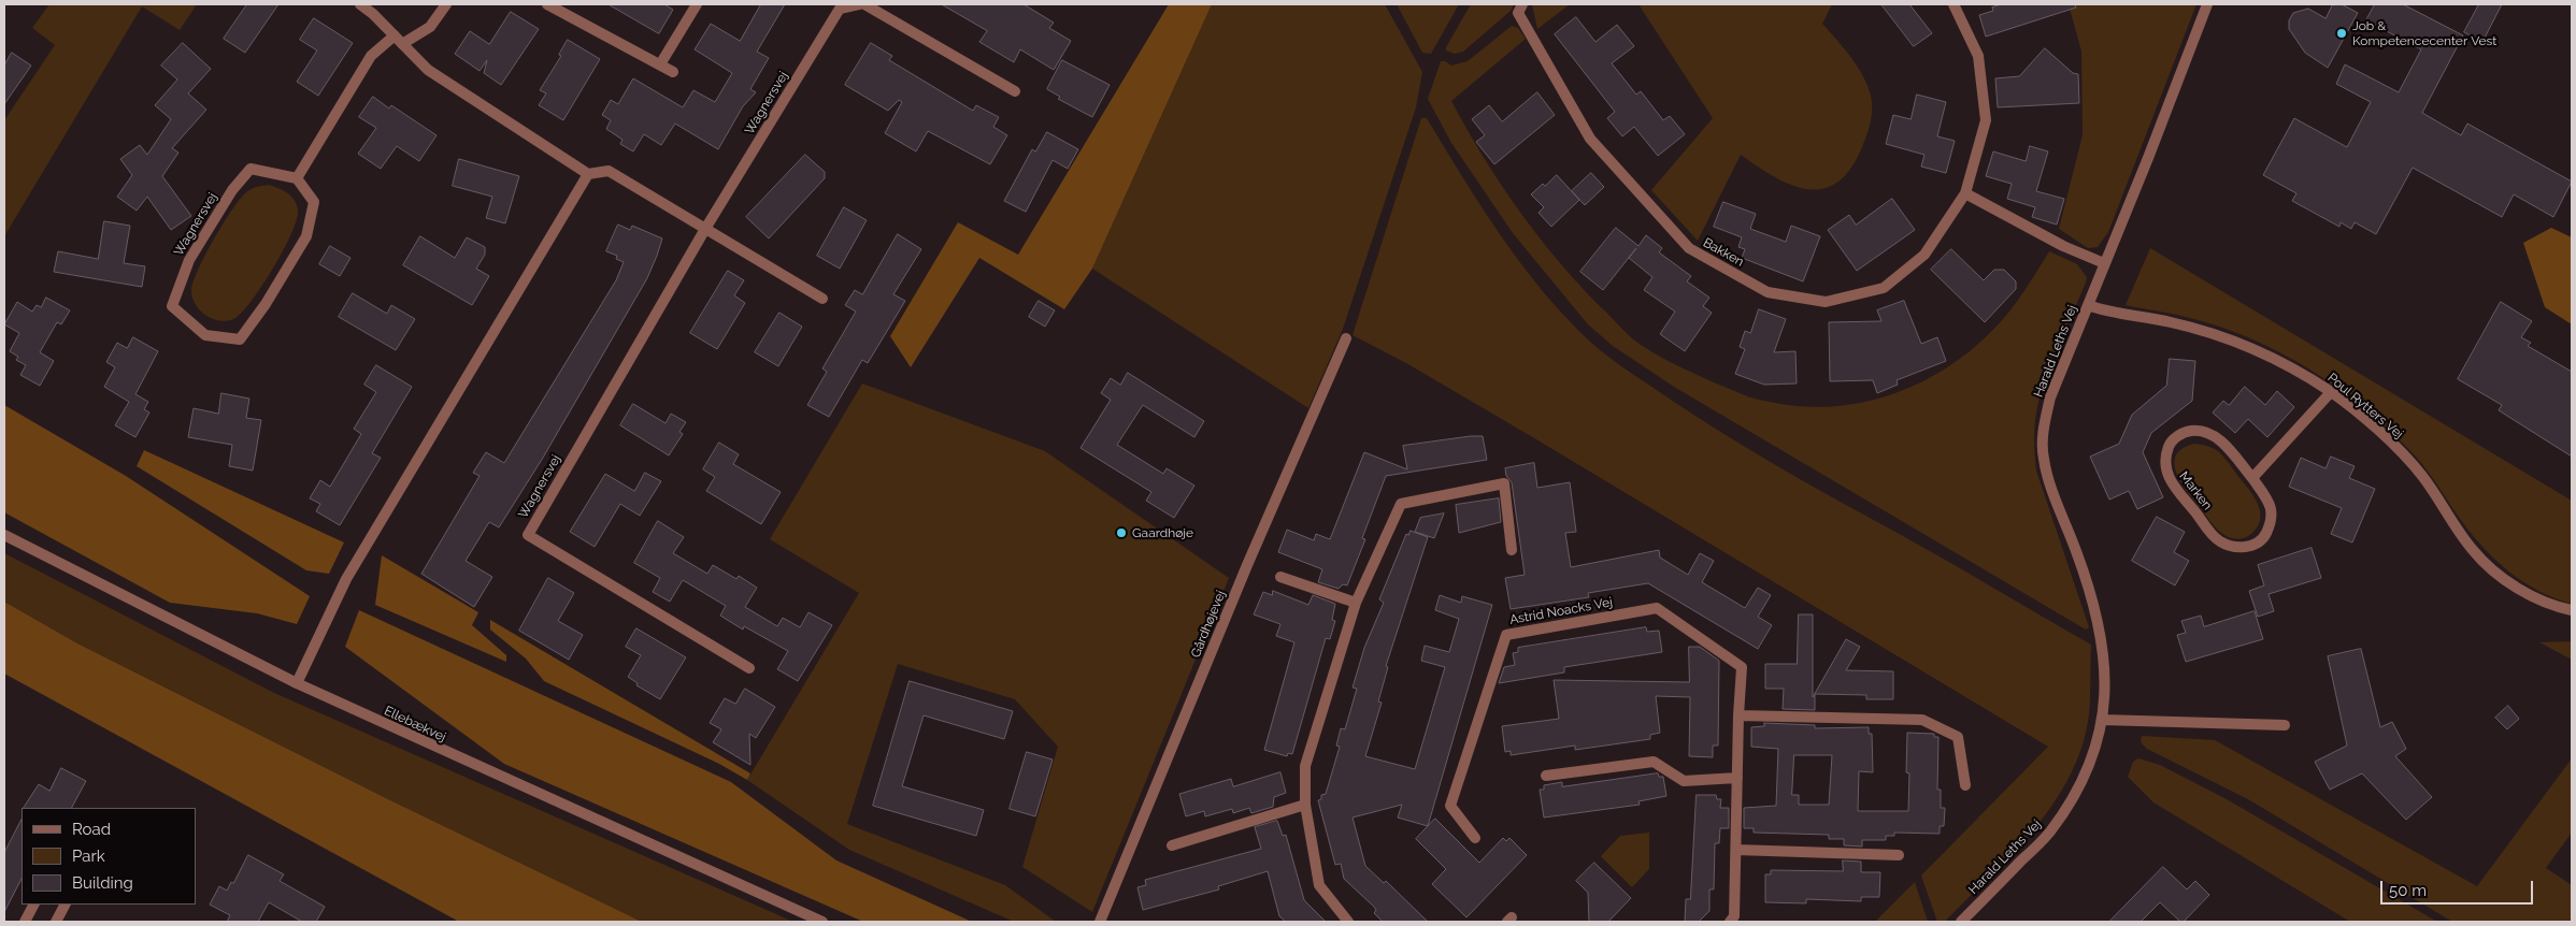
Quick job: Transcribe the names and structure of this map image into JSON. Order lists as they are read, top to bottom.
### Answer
{
  "streets": {
    "street": [
      "Wagnersvej",
      "Bakken",
      "Harald Leths Vej",
      "Poul Rytters Vej",
      "Marken",
      "Astrid Noacks Vej",
      "Gårdhøjevej",
      "Ellebækvej"
    ]
  },
  "crossings": [
    ["Harald Leths Vej", "Poul Rytters Vej"]
  ],
  "places": ["Job & Kompetencecenter Vest", "Gaardhøje"],
  "legend": ["Road", "Park", "Building"],
  "scale_bar": "50 m"
}
